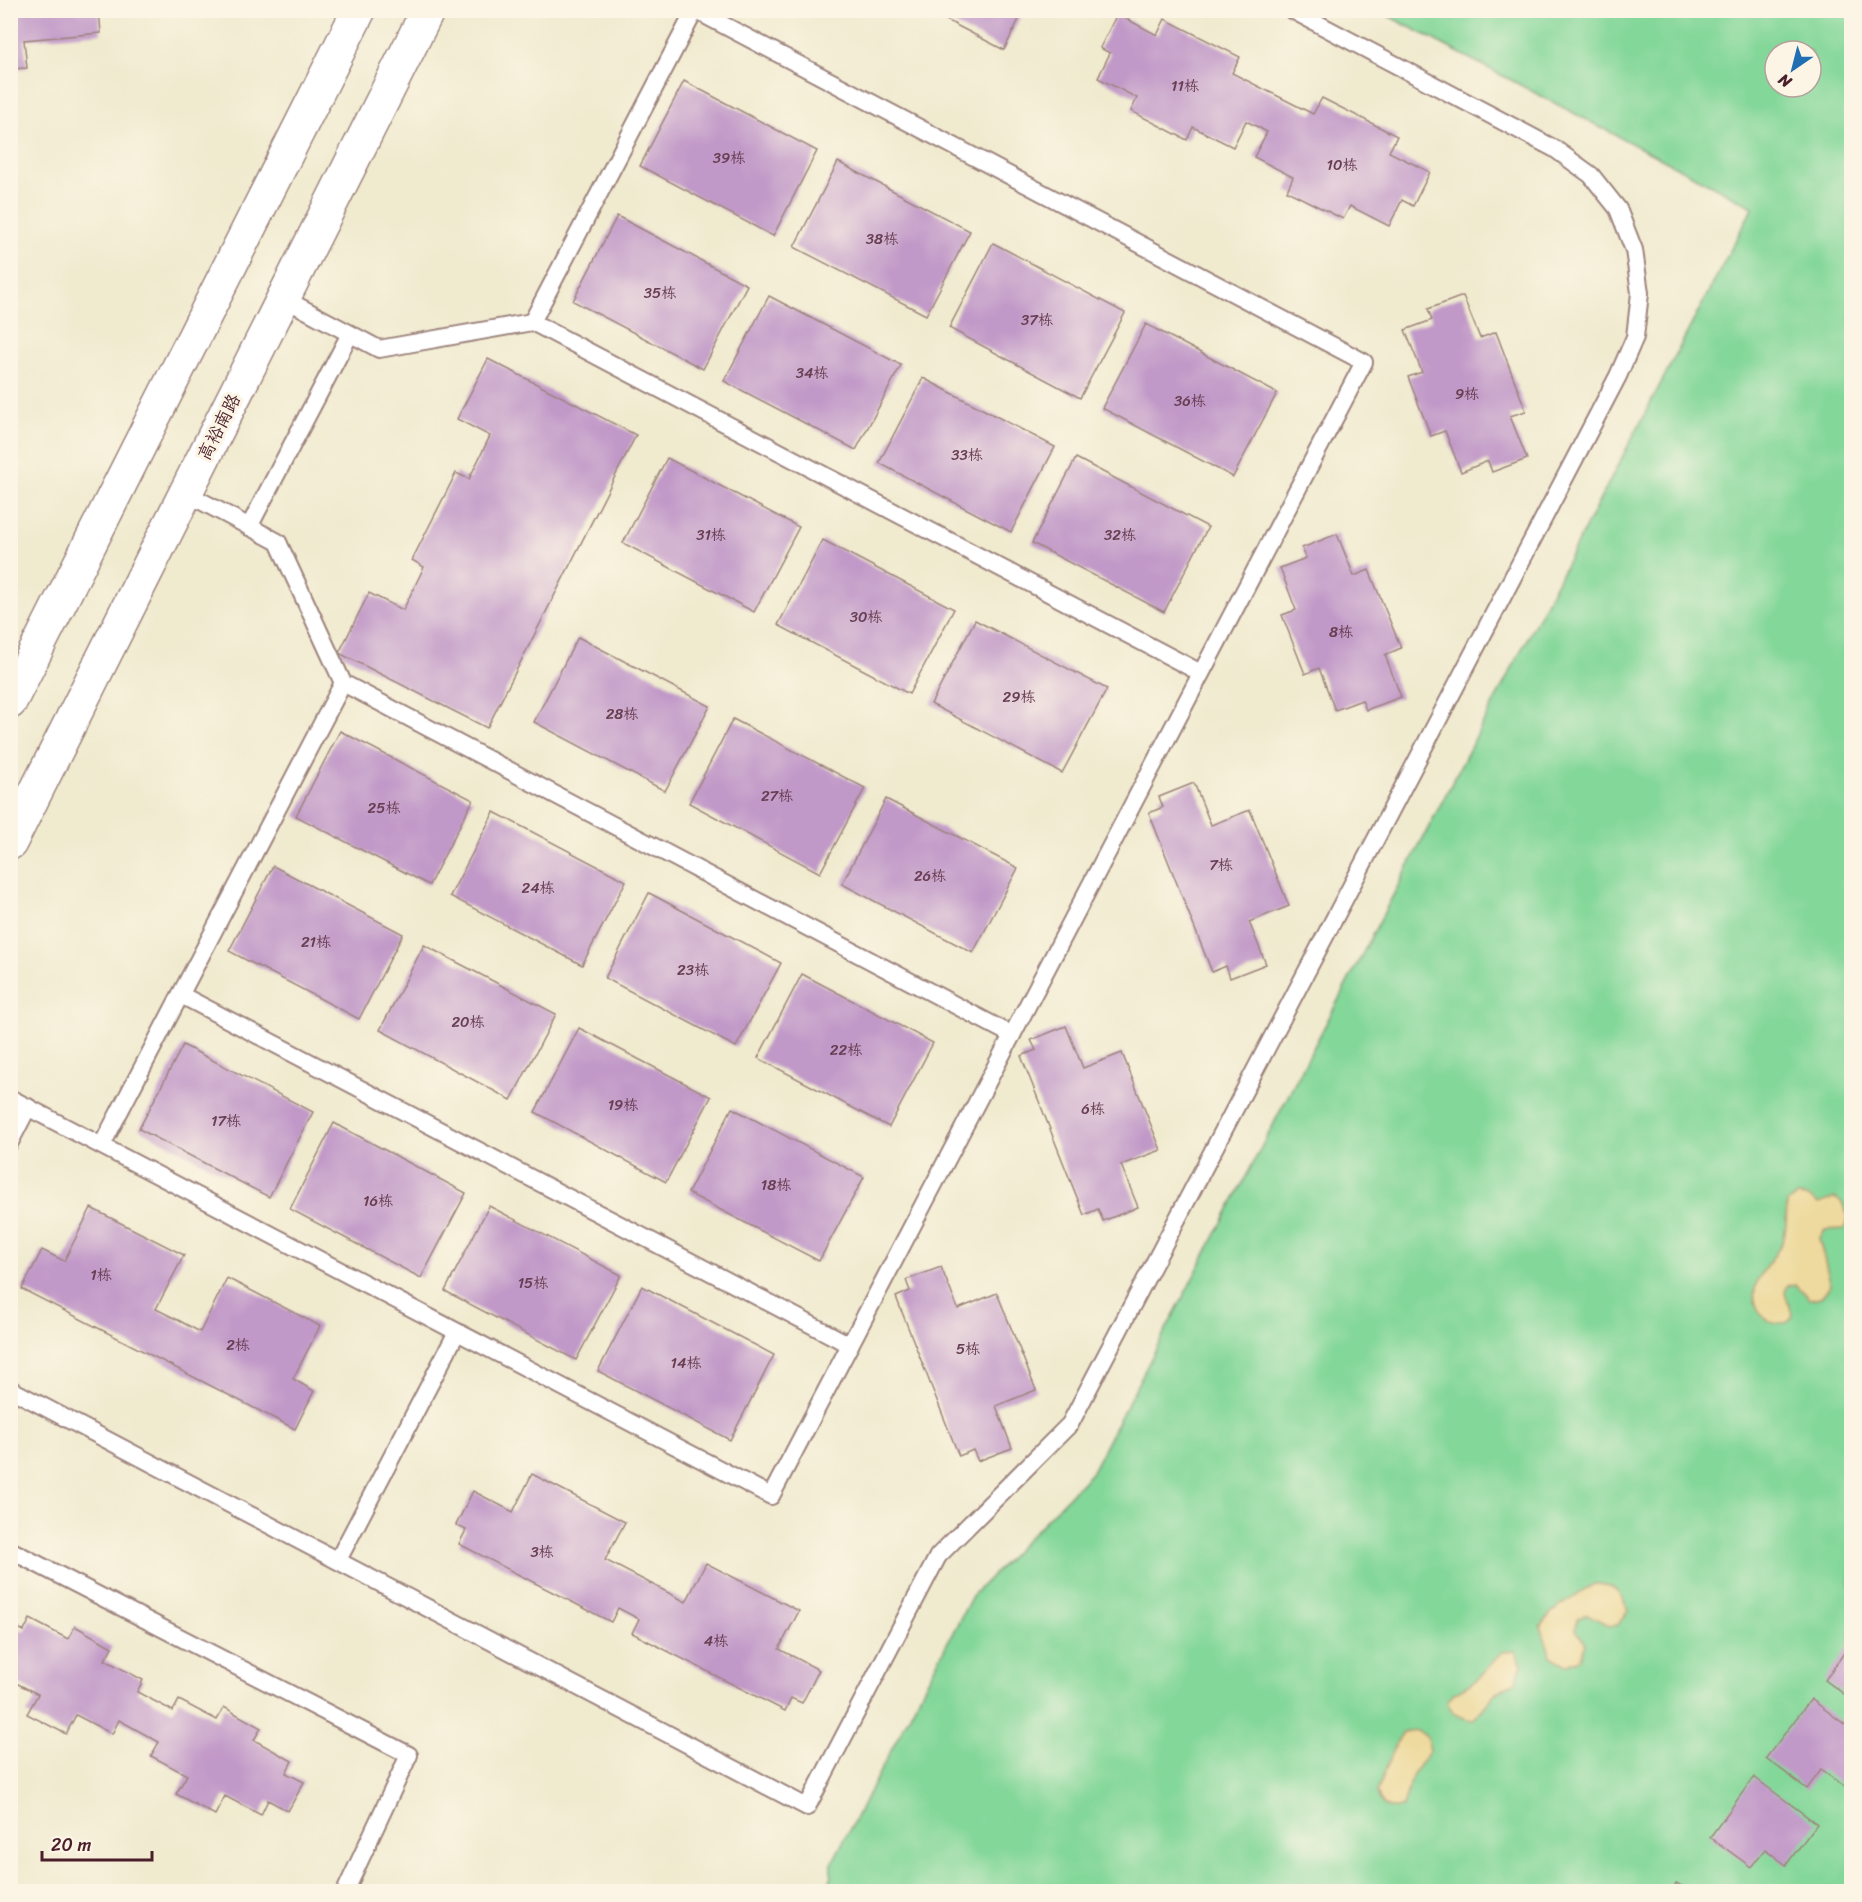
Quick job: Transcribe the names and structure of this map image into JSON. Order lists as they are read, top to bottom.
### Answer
{
  "streets": {
    "street": ["高裕南路"]
  },
  "house_numbers": [
    "11栋",
    "39栋",
    "10栋",
    "38栋",
    "35栋",
    "37栋",
    "34栋",
    "9栋",
    "36栋",
    "33栋",
    "31栋",
    "32栋",
    "30栋",
    "8栋",
    "29栋",
    "28栋",
    "27栋",
    "25栋",
    "7栋",
    "26栋",
    "24栋",
    "21栋",
    "23栋",
    "20栋",
    "22栋",
    "19栋",
    "6栋",
    "17栋",
    "18栋",
    "16栋",
    "1栋",
    "15栋",
    "2栋",
    "5栋",
    "14栋",
    "3栋",
    "4栋"
  ],
  "scale_bar": "20 m",
  "north": "bottom left"
}
